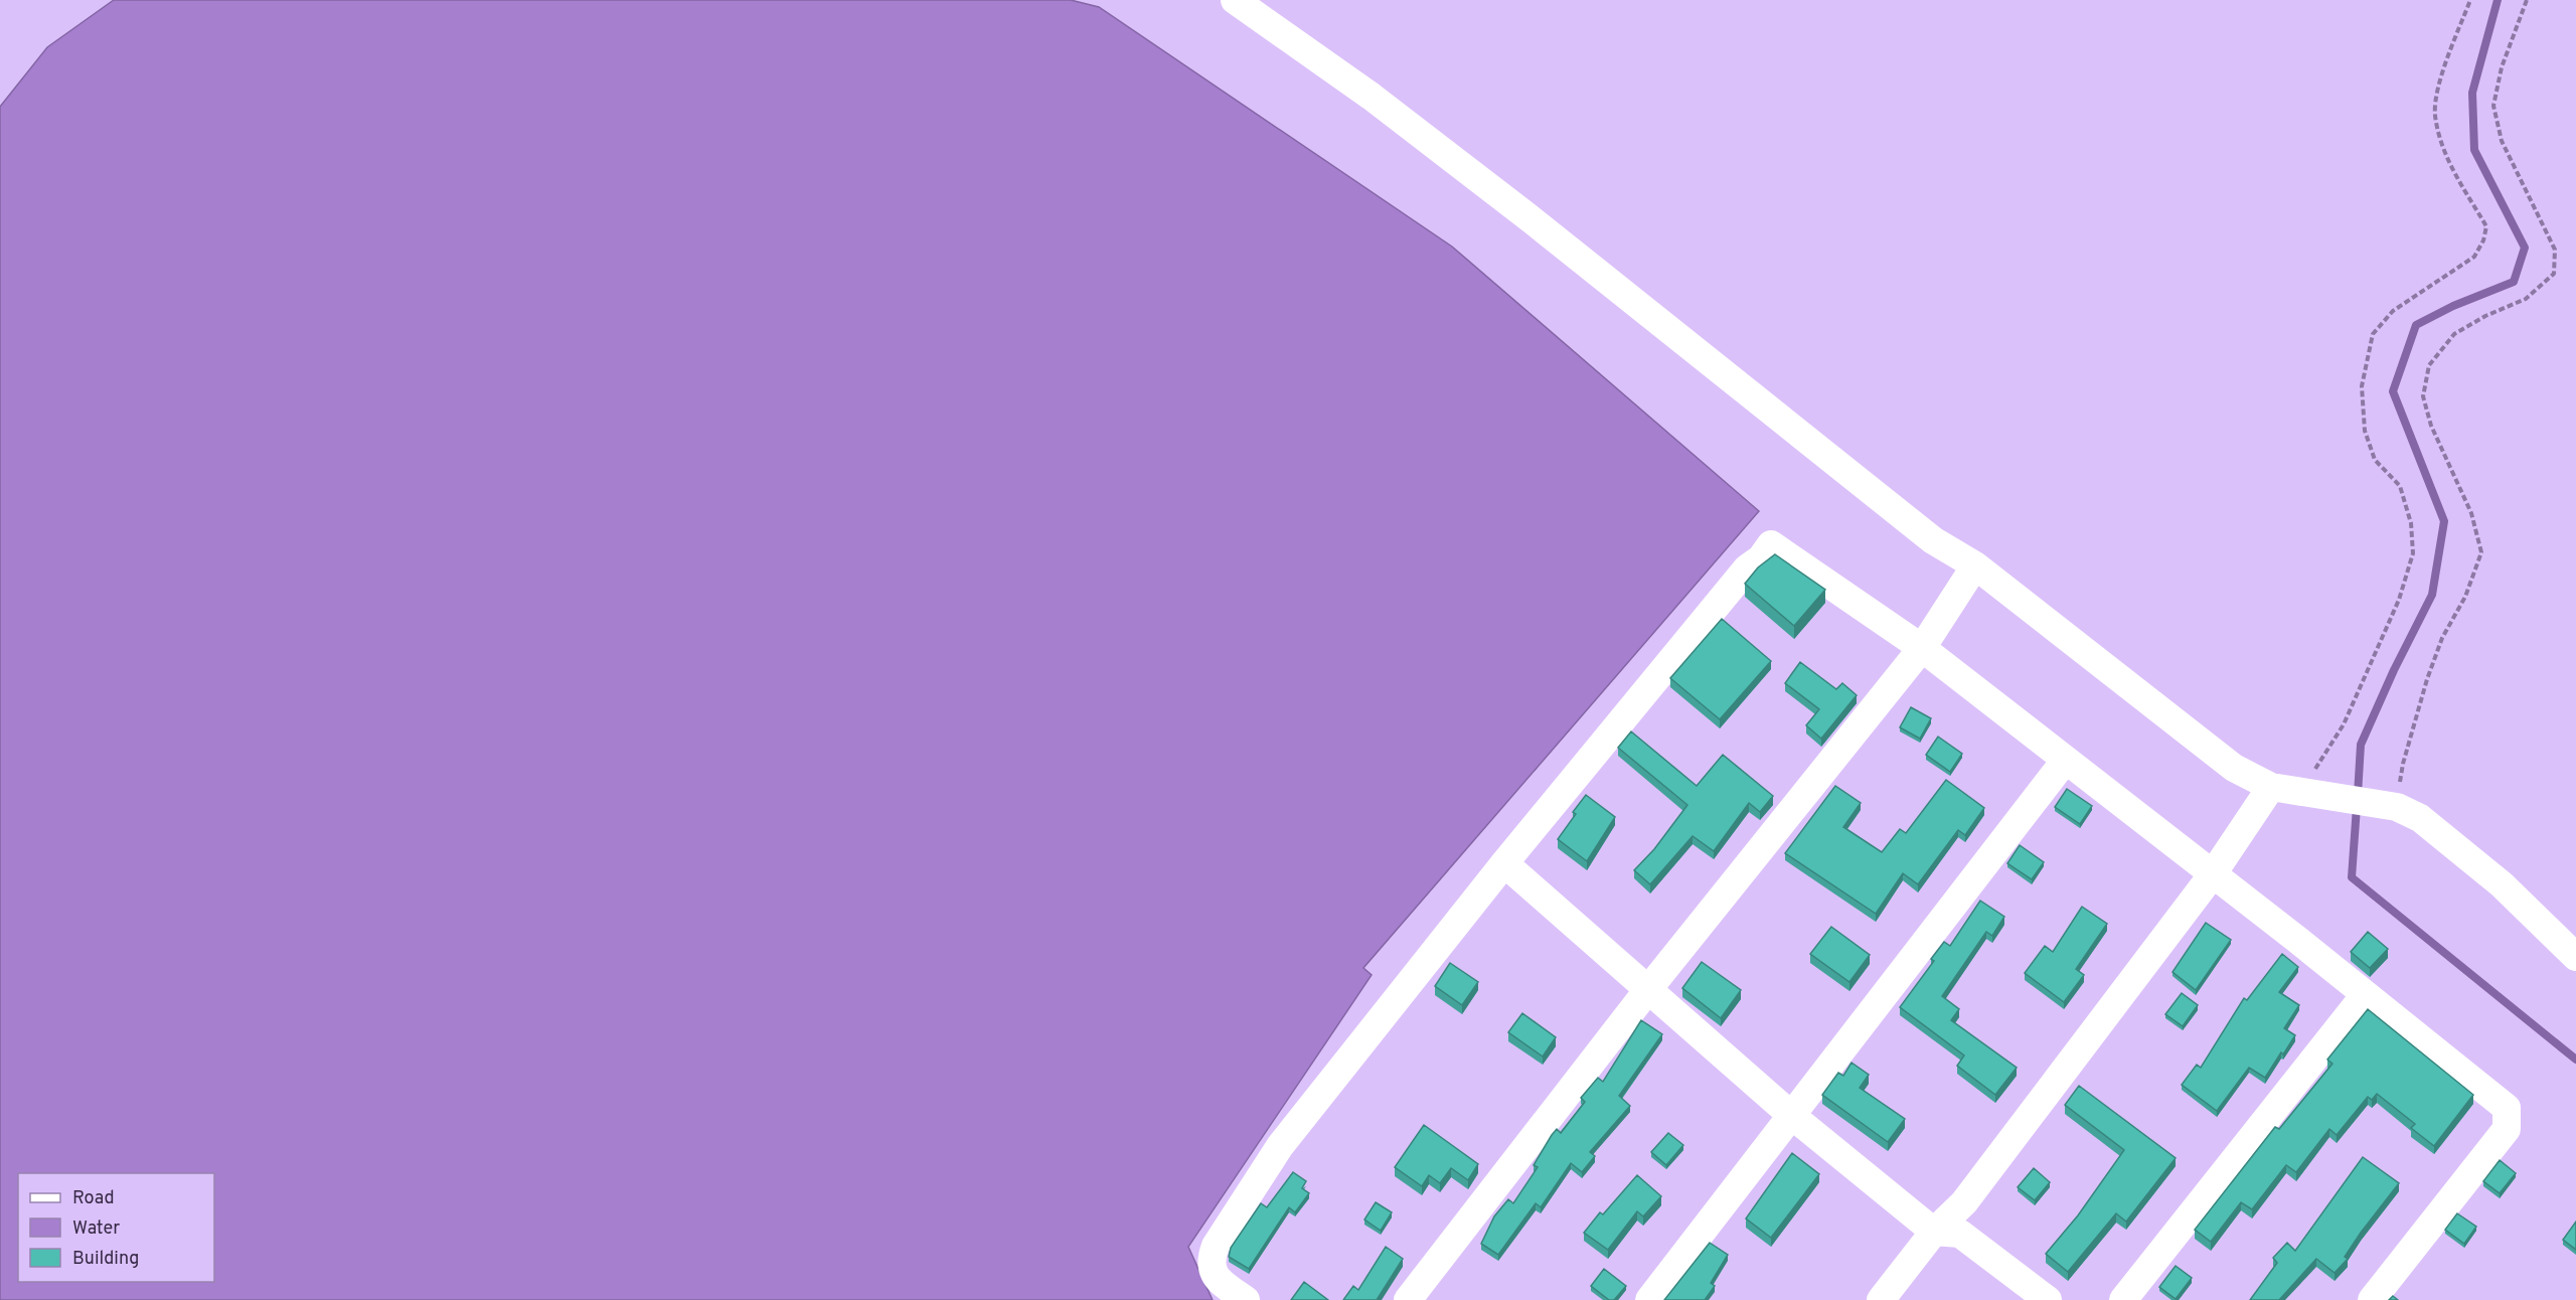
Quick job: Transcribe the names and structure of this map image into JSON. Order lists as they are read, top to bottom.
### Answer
{
  "legend": ["Road", "Water", "Building"]
}
